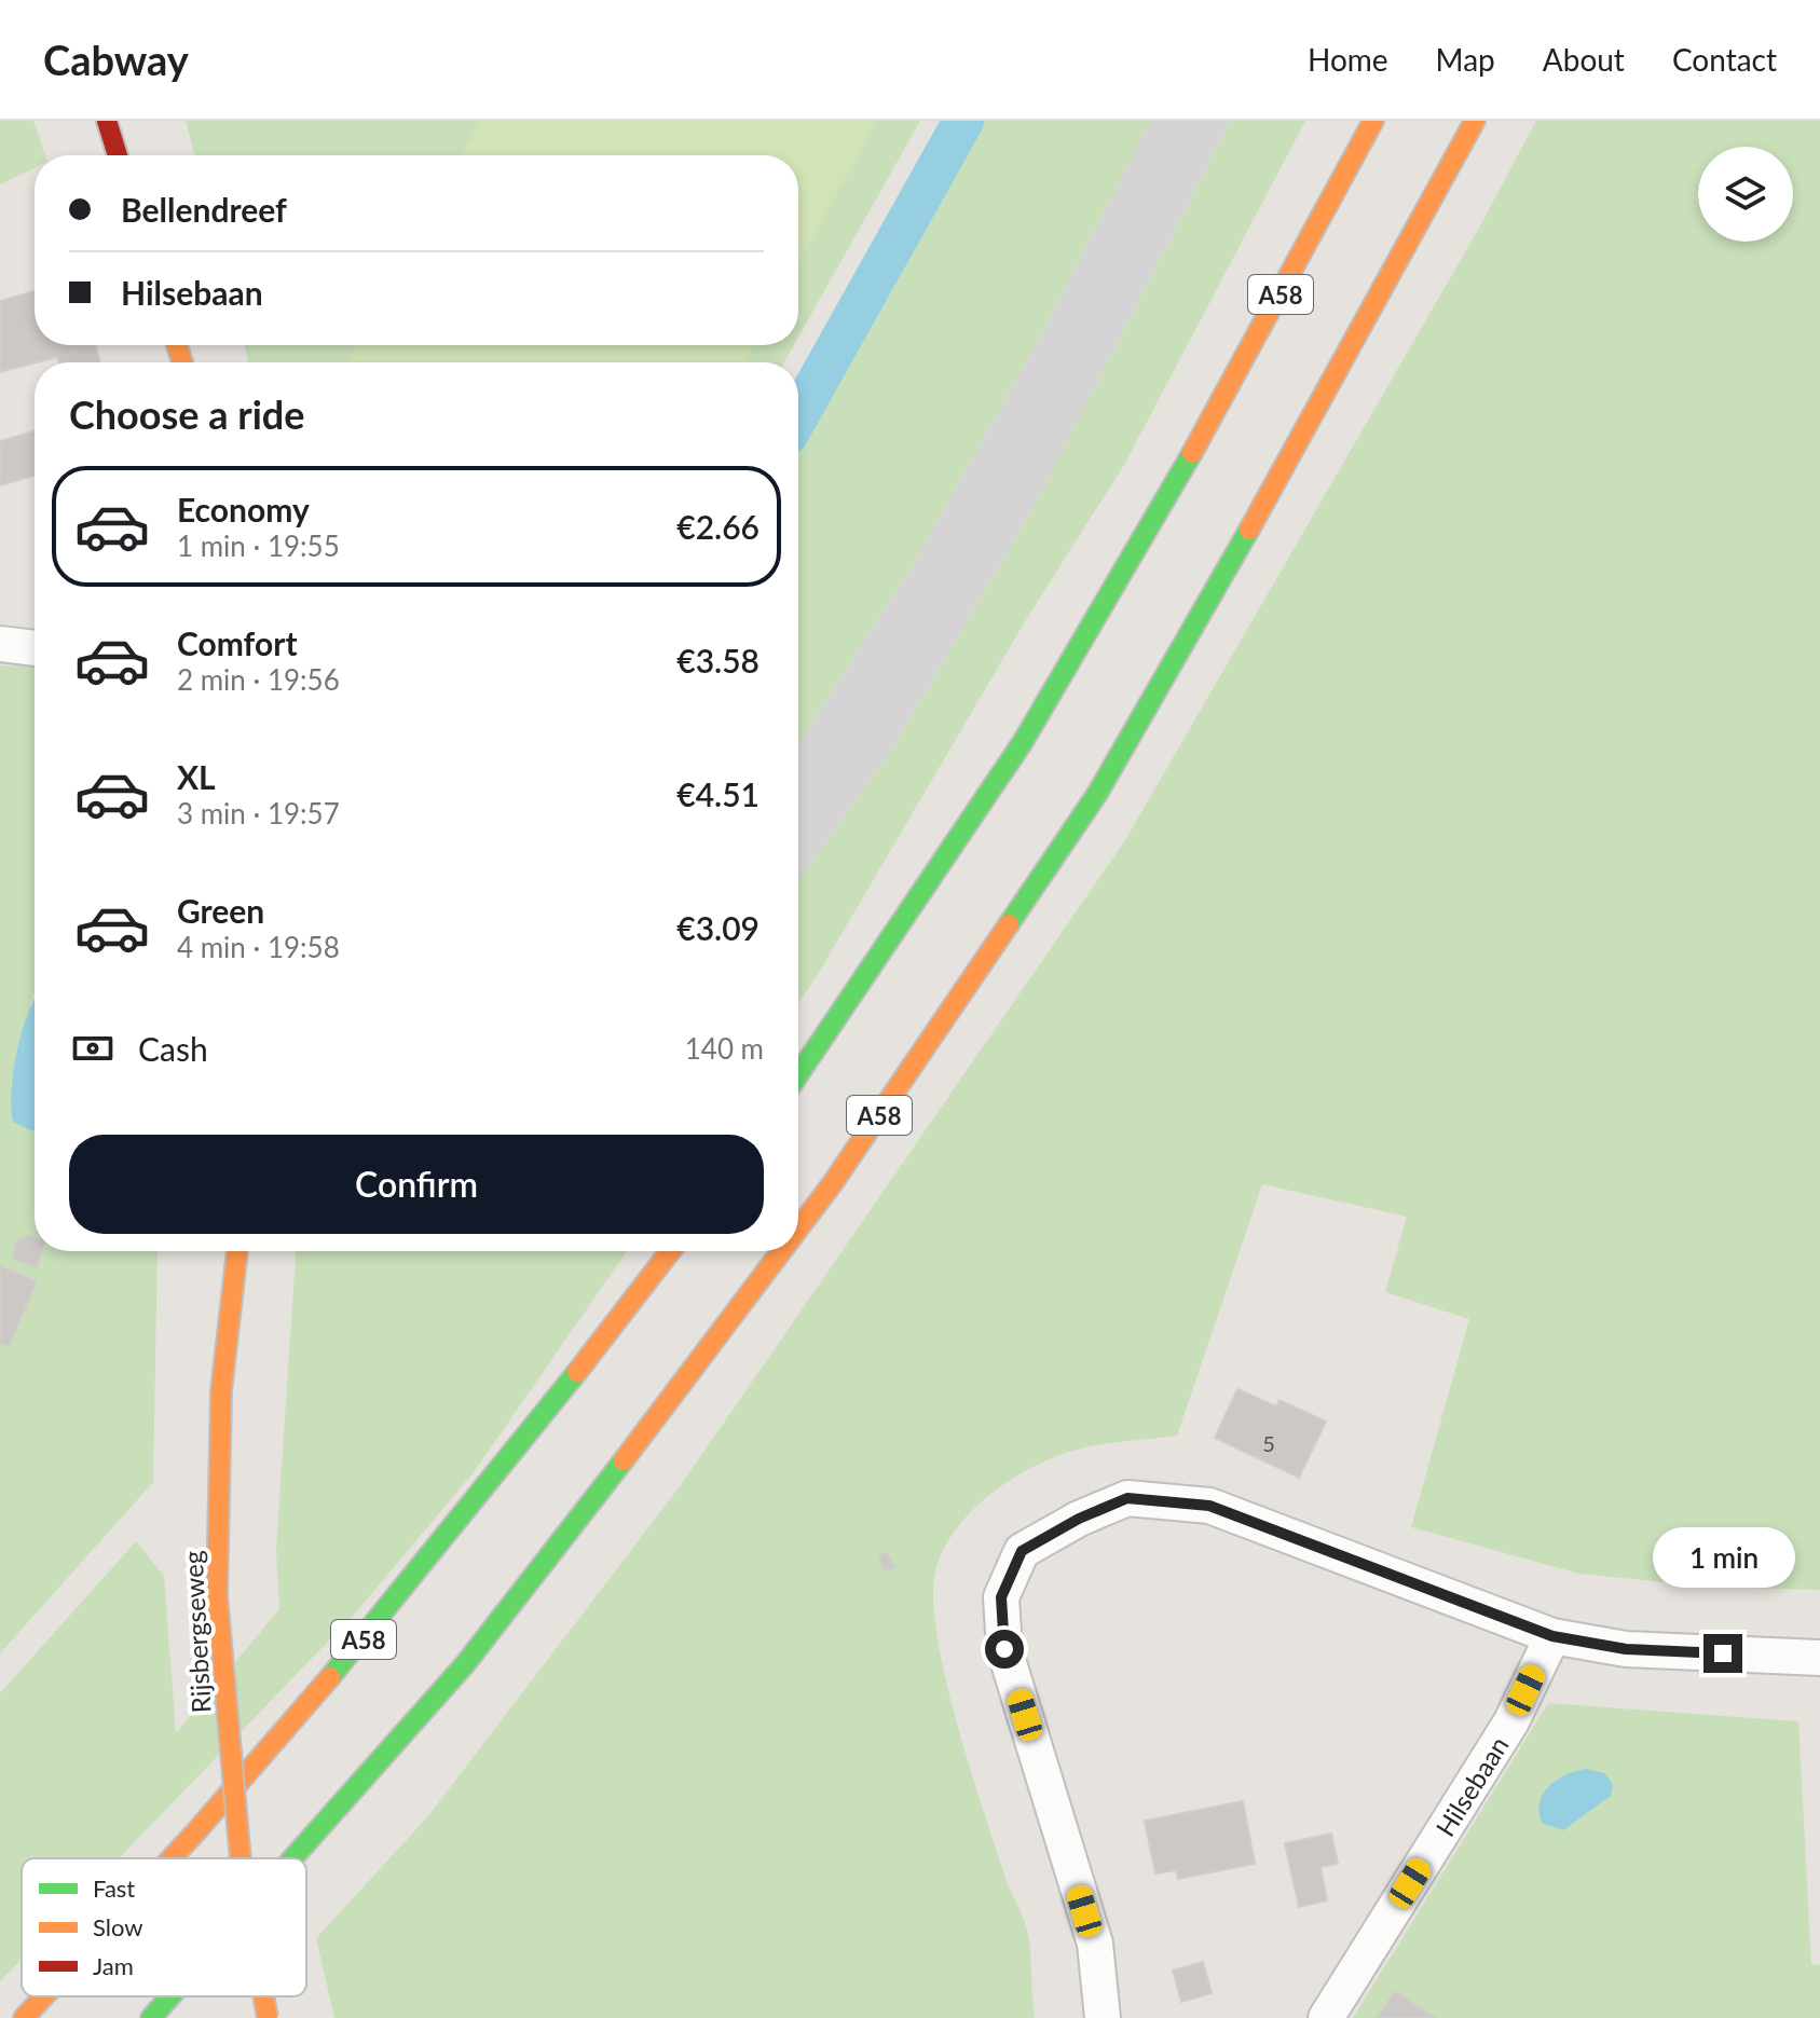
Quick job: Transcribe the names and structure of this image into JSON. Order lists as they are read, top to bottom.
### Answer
{
  "streets": {
    "main road": ["A58", "Rijsbergseweg"],
    "street": ["Hilsebaan"]
  },
  "house_numbers": ["5"],
  "legend": ["Fast", "Slow", "Jam"],
  "page": {
    "header": "Cabway",
    "nav": [
      "Home",
      "Map",
      "About",
      "Contact"
    ],
    "banner": ["Bellendreef", "Hilsebaan"],
    "heading": "Choose a ride",
    "list": [
      {
        "name": "Economy",
        "note": "1 min · 19:55",
        "value": "€2.66"
      },
      {
        "name": "Comfort",
        "note": "2 min · 19:56",
        "value": "€3.58"
      },
      {
        "name": "XL",
        "note": "3 min · 19:57",
        "value": "€4.51"
      },
      {
        "name": "Green",
        "note": "4 min · 19:58",
        "value": "€3.09"
      }
    ],
    "pay": ["Cash", "140 m"],
    "buttons": "Confirm",
    "bubble": "1 min"
  }
}
